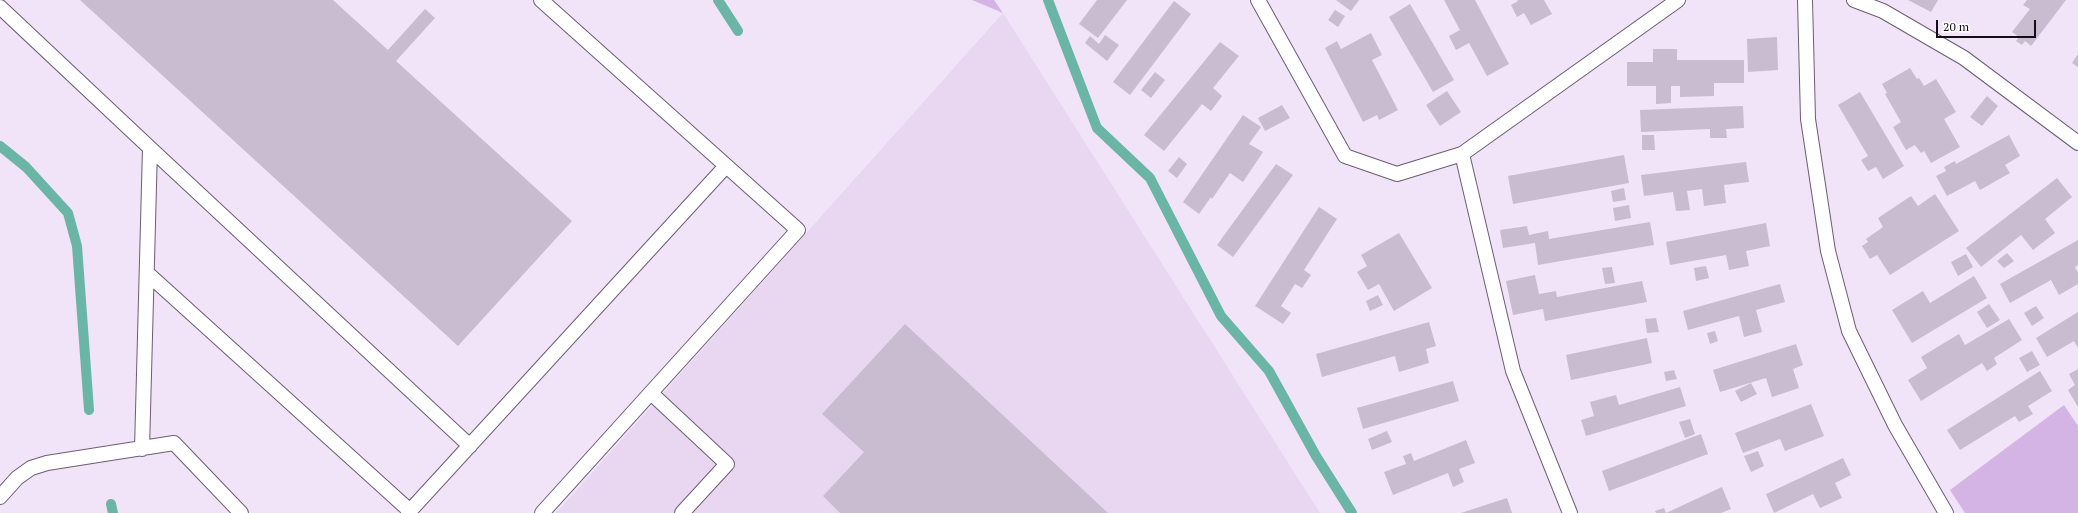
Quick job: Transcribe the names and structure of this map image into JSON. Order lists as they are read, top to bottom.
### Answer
{
  "scale_bar": "20 m"
}
